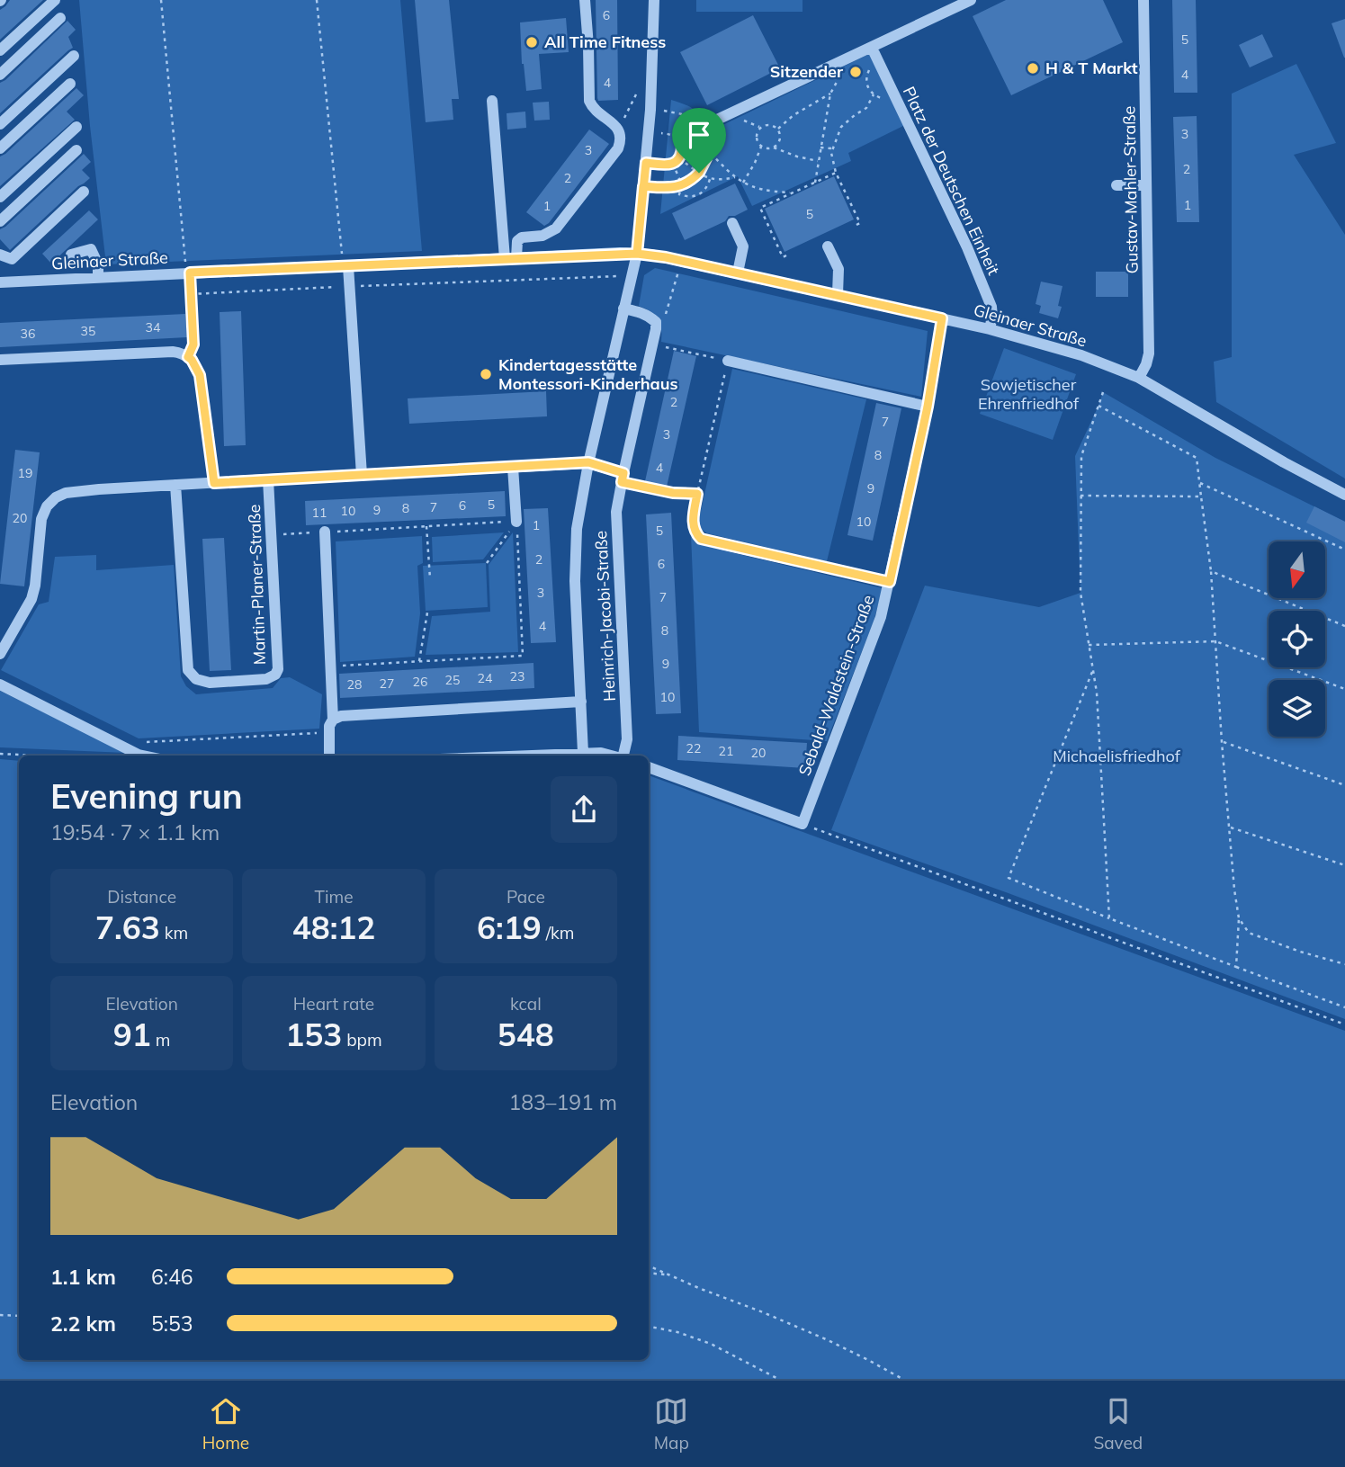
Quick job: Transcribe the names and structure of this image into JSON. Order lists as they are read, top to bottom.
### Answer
{
  "streets": {
    "street": [
      "Platz der Deutschen Einheit",
      "Gustav-Mahler-Straße",
      "Gleinaer Straße",
      "Martin-Planer-Straße",
      "Heinrich-Jacobi-Straße",
      "Sebald-Waldstein-Straße"
    ]
  },
  "crossings": [
    ["Platz der Deutschen Einheit", "Gleinaer Straße"],
    ["Gustav-Mahler-Straße", "Gleinaer Straße"],
    ["Gleinaer Straße", "Sebald-Waldstein-Straße"]
  ],
  "parks": ["Sowjetischer Ehrenfriedhof", "Michaelisfriedhof"],
  "places": [
    "All Time Fitness",
    "H & T Markt",
    "Sitzender",
    "Kindertagesstätte Montessori-Kinderhaus"
  ],
  "house_numbers": [
    "6",
    "5",
    "4",
    "4",
    "3",
    "3",
    "2",
    "2",
    "1",
    "1",
    "5",
    "34",
    "35",
    "36",
    "2",
    "7",
    "3",
    "8",
    "4",
    "19",
    "9",
    "5",
    "6",
    "7",
    "8",
    "9",
    "10",
    "11",
    "20",
    "10",
    "1",
    "5",
    "2",
    "6",
    "3",
    "7",
    "4",
    "8",
    "9",
    "23",
    "24",
    "25",
    "26",
    "27",
    "28",
    "10",
    "22",
    "21",
    "20"
  ],
  "north": "bottom",
  "page": {
    "heading": ["Evening run", "19:54 · 7 × 1.1 km"],
    "stats": [
      ["Distance", "7.63 km"],
      ["Time", "48:12"],
      ["Pace", "6:19 /km"],
      ["Elevation", "91 m"],
      ["Heart rate", "153 bpm"],
      ["kcal", "548"]
    ],
    "chart": ["Elevation", "183–191 m"],
    "list": [
      {
        "name": "1.1 km",
        "note": "6:46"
      },
      {
        "name": "2.2 km",
        "note": "5:53"
      }
    ],
    "tabs": ["Home", "Map", "Saved"]
  }
}
